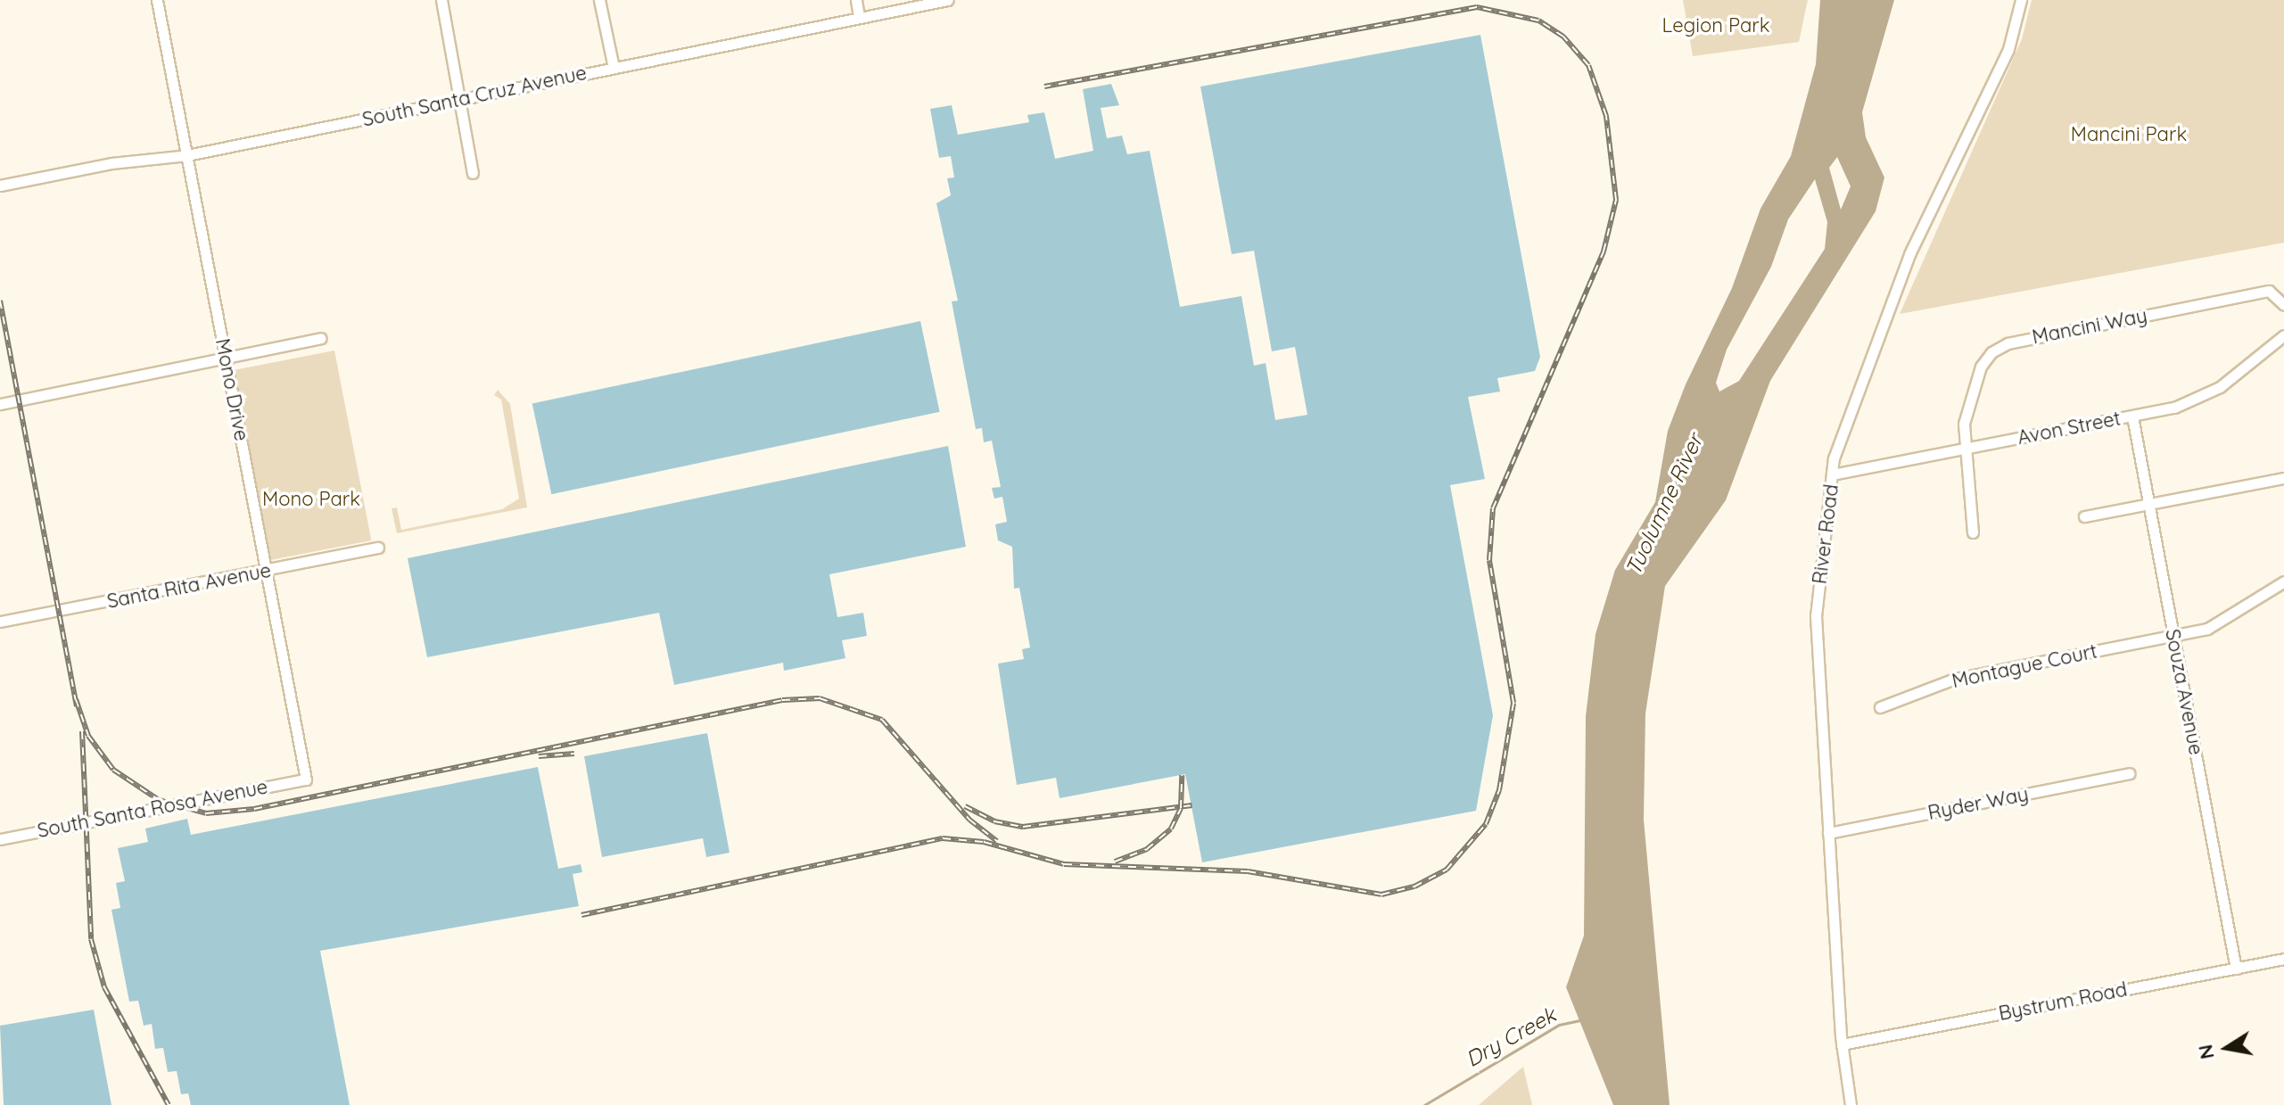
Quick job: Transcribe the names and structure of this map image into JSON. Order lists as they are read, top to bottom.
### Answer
{
  "streets": {
    "street": [
      "South Santa Cruz Avenue",
      "Mancini Way",
      "Mono Drive",
      "Avon Street",
      "River Road",
      "Santa Rita Avenue",
      "Montague Court",
      "Souza Avenue",
      "Ryder Way",
      "South Santa Rosa Avenue",
      "Bystrum Road"
    ]
  },
  "crossings": [
    ["South Santa Cruz Avenue", "Mono Drive"],
    ["Mancini Way", "Avon Street"],
    ["Mono Drive", "Santa Rita Avenue"],
    ["Mono Drive", "South Santa Rosa Avenue"],
    ["Avon Street", "River Road"],
    ["Avon Street", "Souza Avenue"],
    ["River Road", "Ryder Way"],
    ["River Road", "Bystrum Road"],
    ["Montague Court", "Souza Avenue"],
    ["Souza Avenue", "Bystrum Road"]
  ],
  "water": ["Tuolumne River", "Dry Creek"],
  "parks": ["Legion Park", "Mancini Park", "Mono Park"],
  "north": "left"
}
